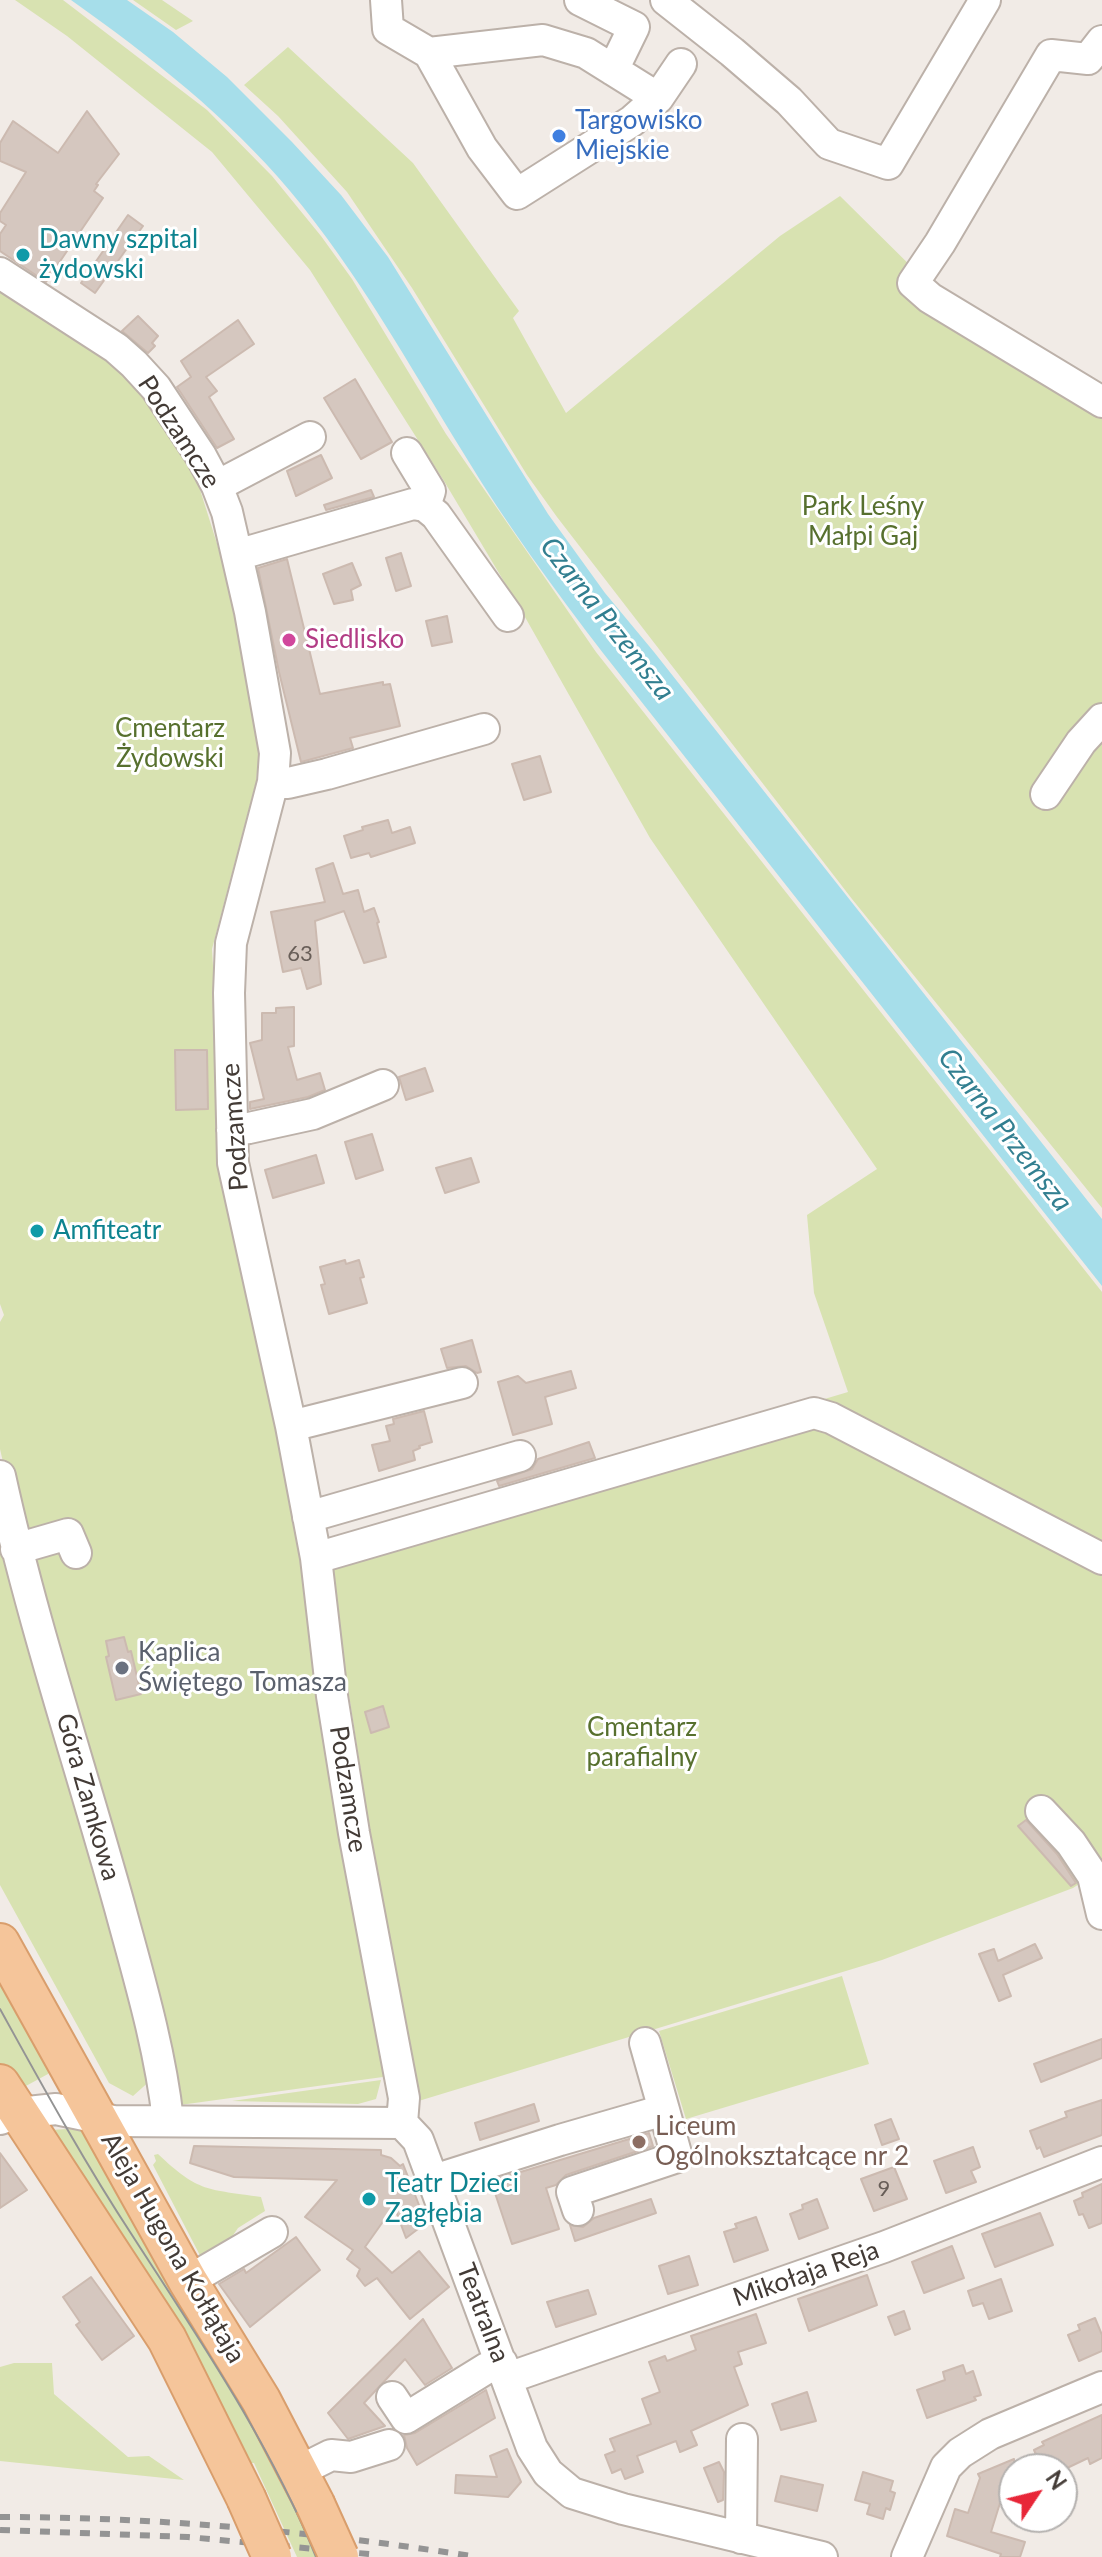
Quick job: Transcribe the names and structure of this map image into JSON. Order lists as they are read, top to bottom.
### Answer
{
  "streets": {
    "main road": ["Aleja Hugona Kołłątaja"],
    "street": [
      "Podzamcze",
      "Góra Zamkowa",
      "Mikołaja Reja",
      "Teatralna"
    ]
  },
  "crossings": [
    ["Podzamcze", "Teatralna"],
    ["Mikołaja Reja", "Teatralna"]
  ],
  "water": ["Czarna Przemsza"],
  "parks": ["Park Leśny Małpi Gaj", "Cmentarz Żydowski", "Cmentarz parafialny"],
  "places": [
    "Targowisko Miejskie",
    "Dawny szpital żydowski",
    "Siedlisko",
    "Amfiteatr",
    "Kaplica Świętego Tomasza",
    "Liceum Ogólnokształcące nr 2",
    "Teatr Dzieci Zagłębia"
  ],
  "house_numbers": ["63", "9"],
  "north": "top right"
}
